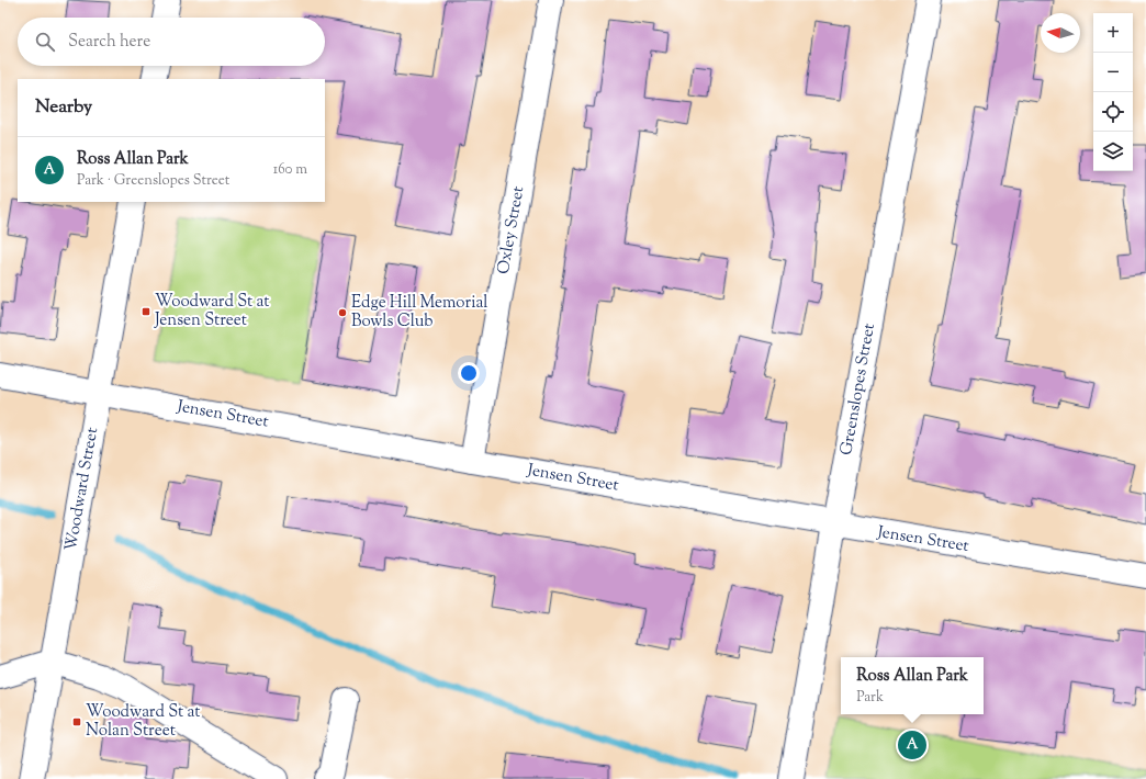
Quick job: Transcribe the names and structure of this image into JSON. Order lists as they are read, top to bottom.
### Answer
{
  "streets": {
    "street": [
      "Oxley Street",
      "Greenslopes Street",
      "Jensen Street",
      "Woodward Street"
    ]
  },
  "crossings": [
    ["Oxley Street", "Jensen Street"],
    ["Greenslopes Street", "Jensen Street"],
    ["Jensen Street", "Woodward Street"]
  ],
  "places": {
    "transit": ["Woodward St at Jensen Street", "Woodward St at Nolan Street"],
    "other": ["Edge Hill Memorial Bowls Club"]
  },
  "north": "left",
  "page": {
    "map_buttons": ["+", "−"],
    "search": "Search here",
    "heading": "Nearby",
    "list": [
      {
        "mark": "A",
        "name": "Ross Allan Park",
        "note": "Park · Greenslopes Street",
        "value": "160 m"
      }
    ],
    "popup": ["Ross Allan Park", "Park"],
    "pins": "A"
  }
}
